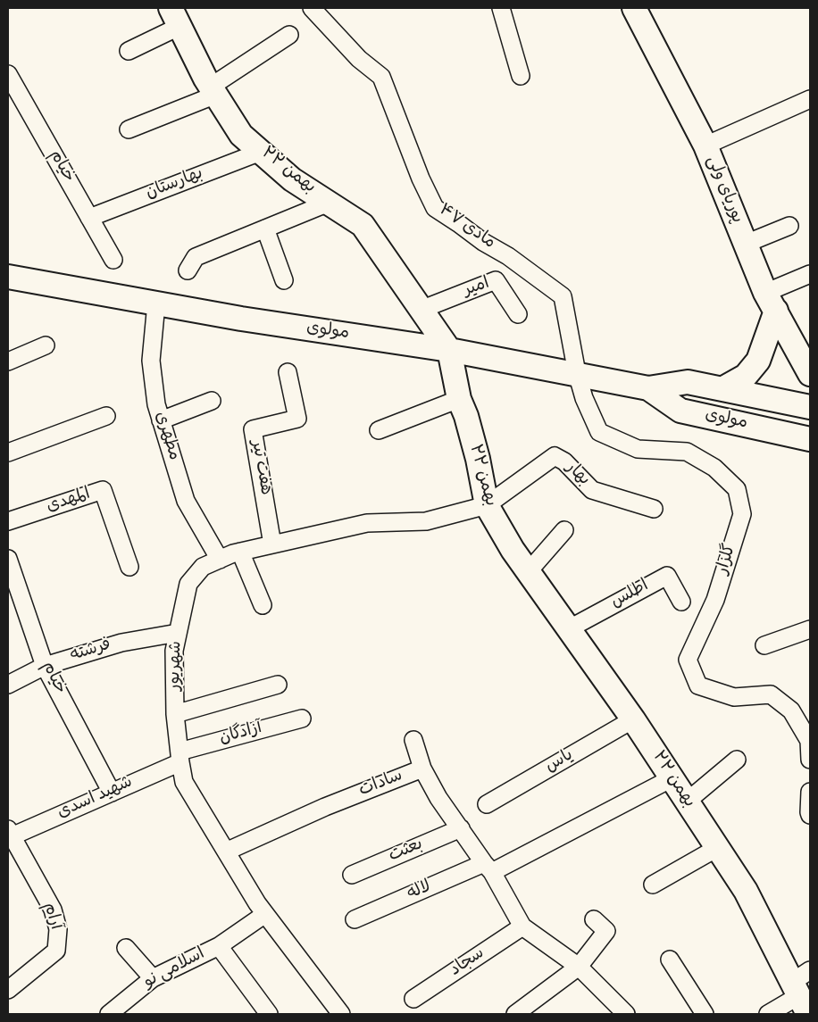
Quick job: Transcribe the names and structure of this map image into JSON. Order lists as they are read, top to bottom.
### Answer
{
  "streets": {
    "main road": ["۲۲ بهمن", "پوریای ولی", "مولوی"],
    "street": [
      "خیام",
      "بهارستان",
      "مادی ۴۷",
      "امیر",
      "مطهری",
      "هفت تیر",
      "بهار",
      "المهدی",
      "گلزار",
      "اطلس",
      "فرشته",
      "شهریور",
      "آزادگان",
      "یاس",
      "سادات",
      "شهید اسدی",
      "بعثت",
      "لاله",
      "آرام",
      "سجاد",
      "اسلامی نو"
    ]
  },
  "crossings": [
    ["خیام", "بهارستان"],
    ["خیام", "فرشته"],
    ["خیام", "شهید اسدی"],
    ["۲۲ بهمن", "بهارستان"],
    ["۲۲ بهمن", "امیر"],
    ["۲۲ بهمن", "مولوی"],
    ["۲۲ بهمن", "بهار"],
    ["۲۲ بهمن", "اطلس"],
    ["۲۲ بهمن", "شهریور"],
    ["۲۲ بهمن", "یاس"],
    ["مادی ۴۷", "مولوی"],
    ["مادی ۴۷", "گلزار"],
    ["مولوی", "مطهری"],
    ["مولوی", "گلزار"],
    ["مطهری", "شهریور"],
    ["هفت تیر", "شهریور"],
    ["بهار", "شهریور"],
    ["فرشته", "شهریور"],
    ["شهریور", "آزادگان"],
    ["شهریور", "سادات"],
    ["شهریور", "شهید اسدی"],
    ["آزادگان", "شهید اسدی"],
    ["سادات", "بعثت"],
    ["سادات", "لاله"],
    ["سادات", "سجاد"],
    ["شهید اسدی", "آرام"]
  ]
}
